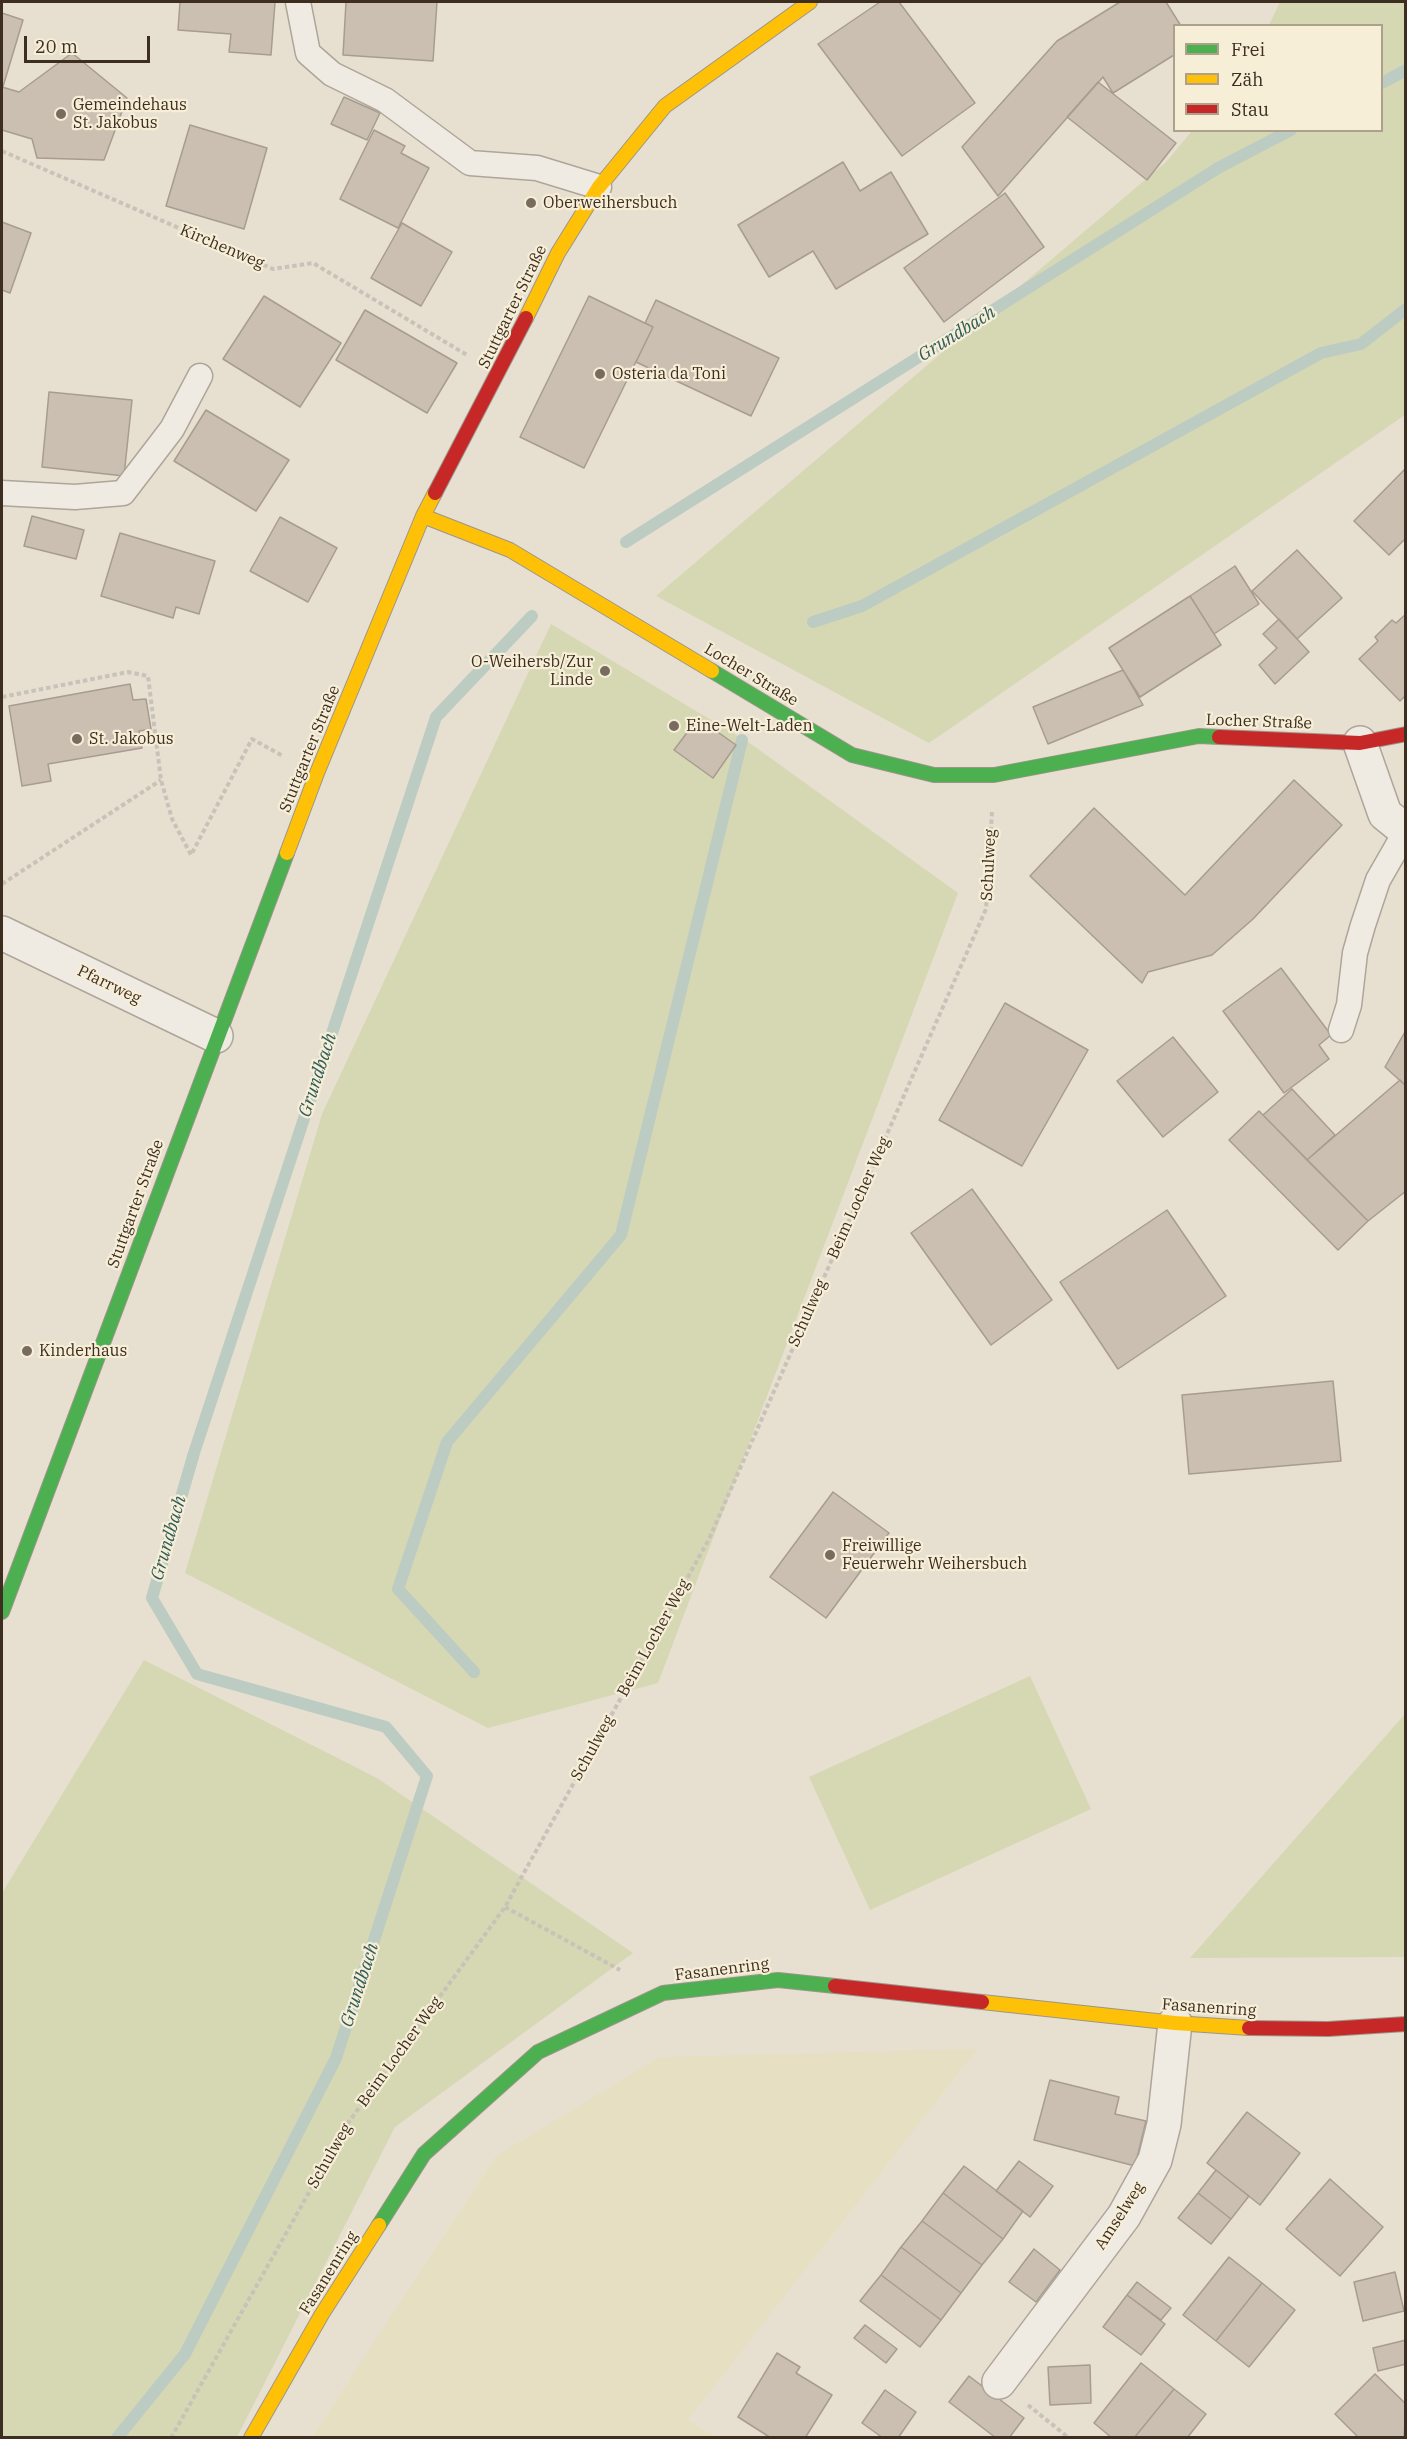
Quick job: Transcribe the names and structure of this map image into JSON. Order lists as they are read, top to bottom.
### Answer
{
  "streets": {
    "street": [
      "Stuttgarter Straße",
      "Locher Straße",
      "Pfarrweg",
      "Fasanenring",
      "Amselweg"
    ],
    "path": ["Kirchenweg", "Schulweg"]
  },
  "crossings": [
    ["Kirchenweg", "Stuttgarter Straße"],
    ["Stuttgarter Straße", "Locher Straße"],
    ["Stuttgarter Straße", "Pfarrweg"],
    ["Fasanenring", "Amselweg"]
  ],
  "water": ["Grundbach"],
  "places": [
    "Gemeindehaus St. Jakobus",
    "Oberweihersbuch",
    "Osteria da Toni",
    "O-Weihersb/Zur Linde",
    "Eine-Welt-Laden",
    "St. Jakobus",
    "Kinderhaus",
    "Freiwillige Feuerwehr Weihersbuch"
  ],
  "legend": ["Frei", "Zäh", "Stau"],
  "scale_bar": "20 m"
}
